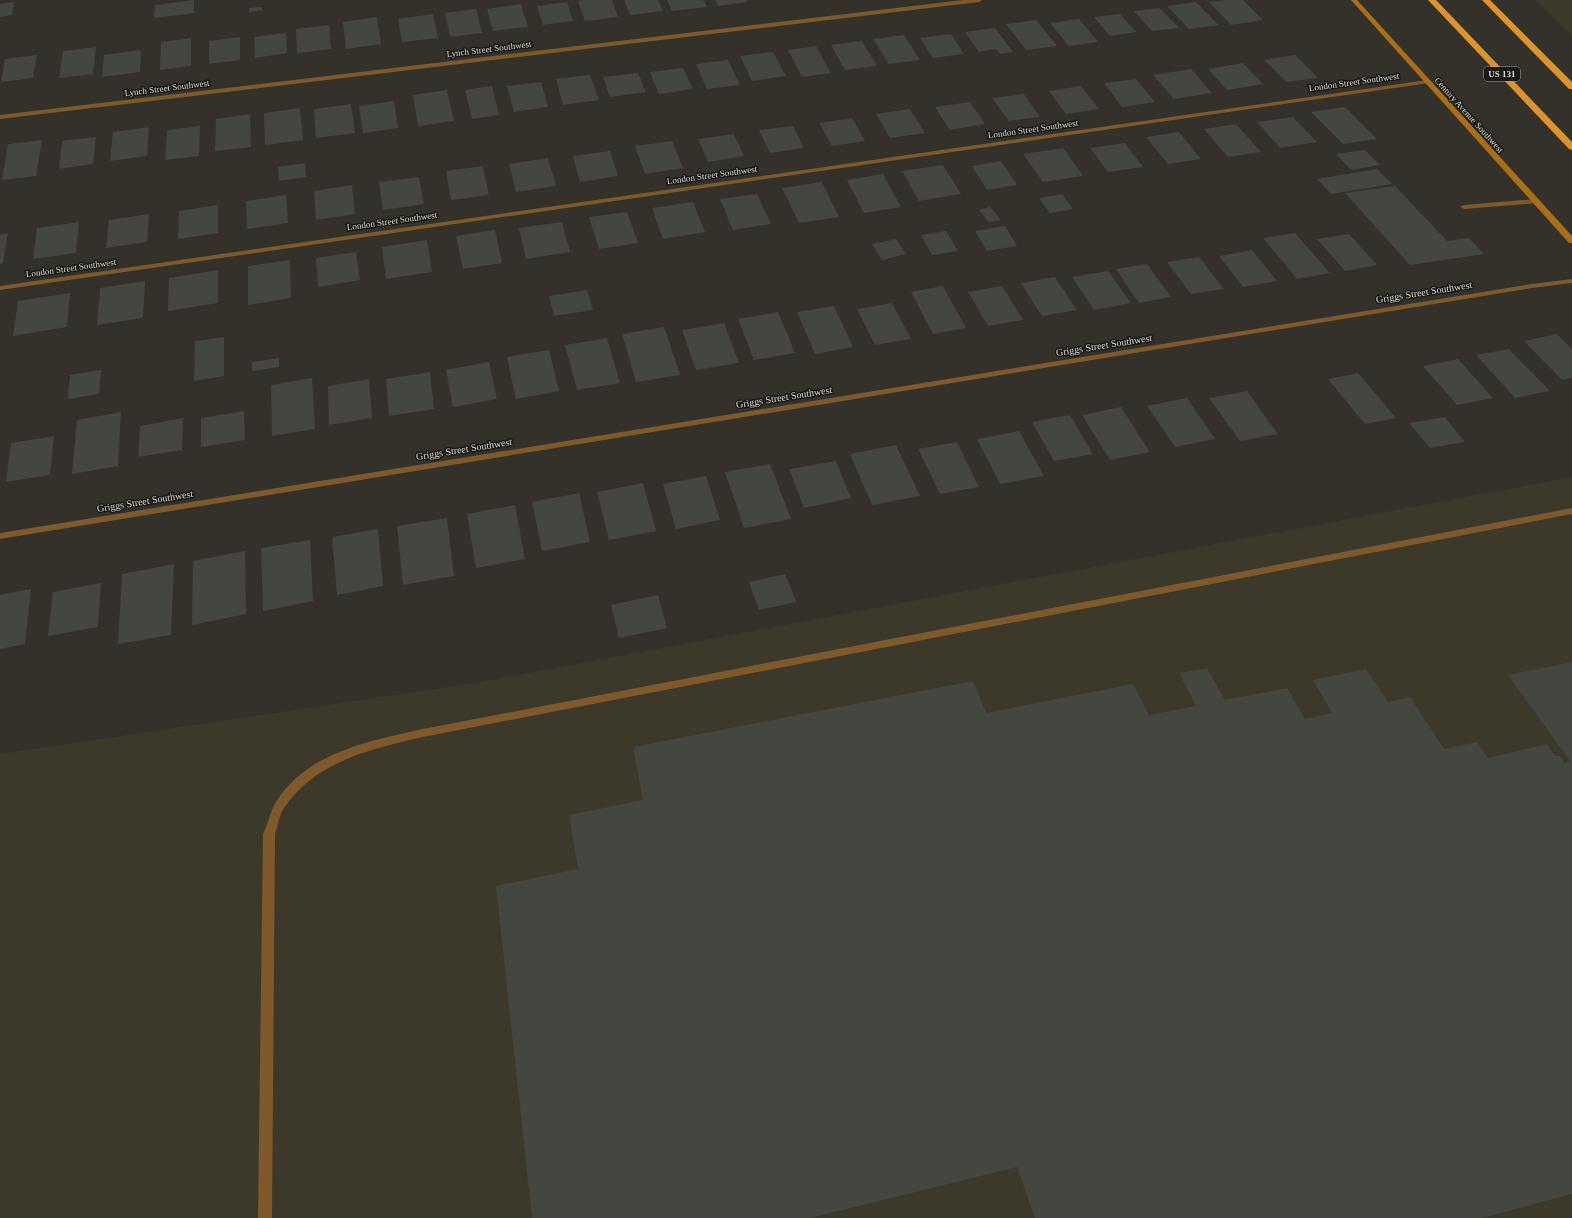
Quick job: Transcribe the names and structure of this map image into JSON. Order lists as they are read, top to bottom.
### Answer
{
  "streets": {
    "highway": ["US 131"],
    "street": [
      "Lynch Street Southwest",
      "London Street Southwest",
      "Century Avenue Southwest",
      "Griggs Street Southwest"
    ]
  },
  "crossings": [
    ["London Street Southwest", "Century Avenue Southwest"]
  ]
}
